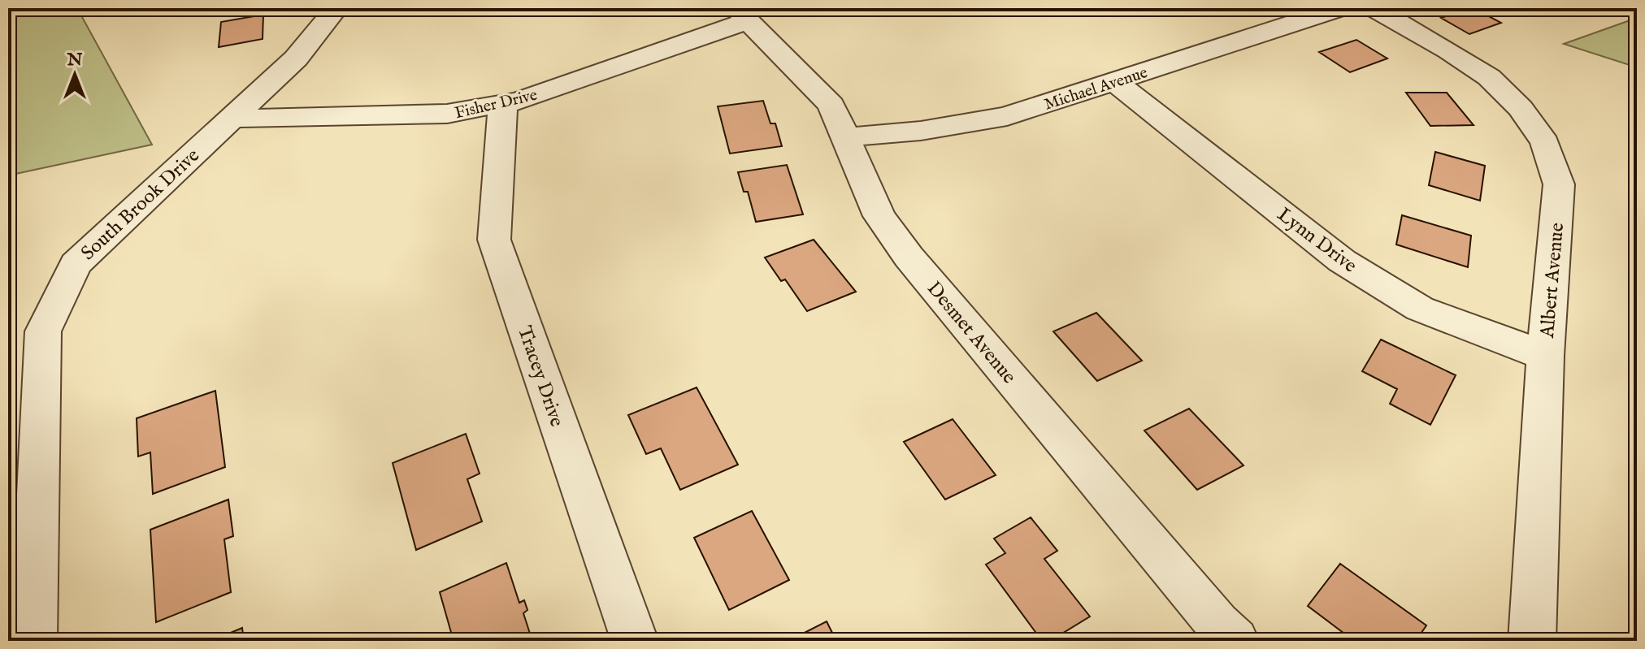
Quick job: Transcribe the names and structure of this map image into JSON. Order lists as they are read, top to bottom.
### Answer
{
  "streets": {
    "street": [
      "Michael Avenue",
      "Fisher Drive",
      "South Brook Drive",
      "Lynn Drive",
      "Albert Avenue",
      "Desmet Avenue",
      "Tracey Drive"
    ]
  },
  "crossings": [
    ["Michael Avenue", "Lynn Drive"],
    ["Michael Avenue", "Desmet Avenue"],
    ["Fisher Drive", "South Brook Drive"],
    ["Fisher Drive", "Desmet Avenue"],
    ["Fisher Drive", "Tracey Drive"],
    ["Lynn Drive", "Albert Avenue"]
  ],
  "north": "top"
}
